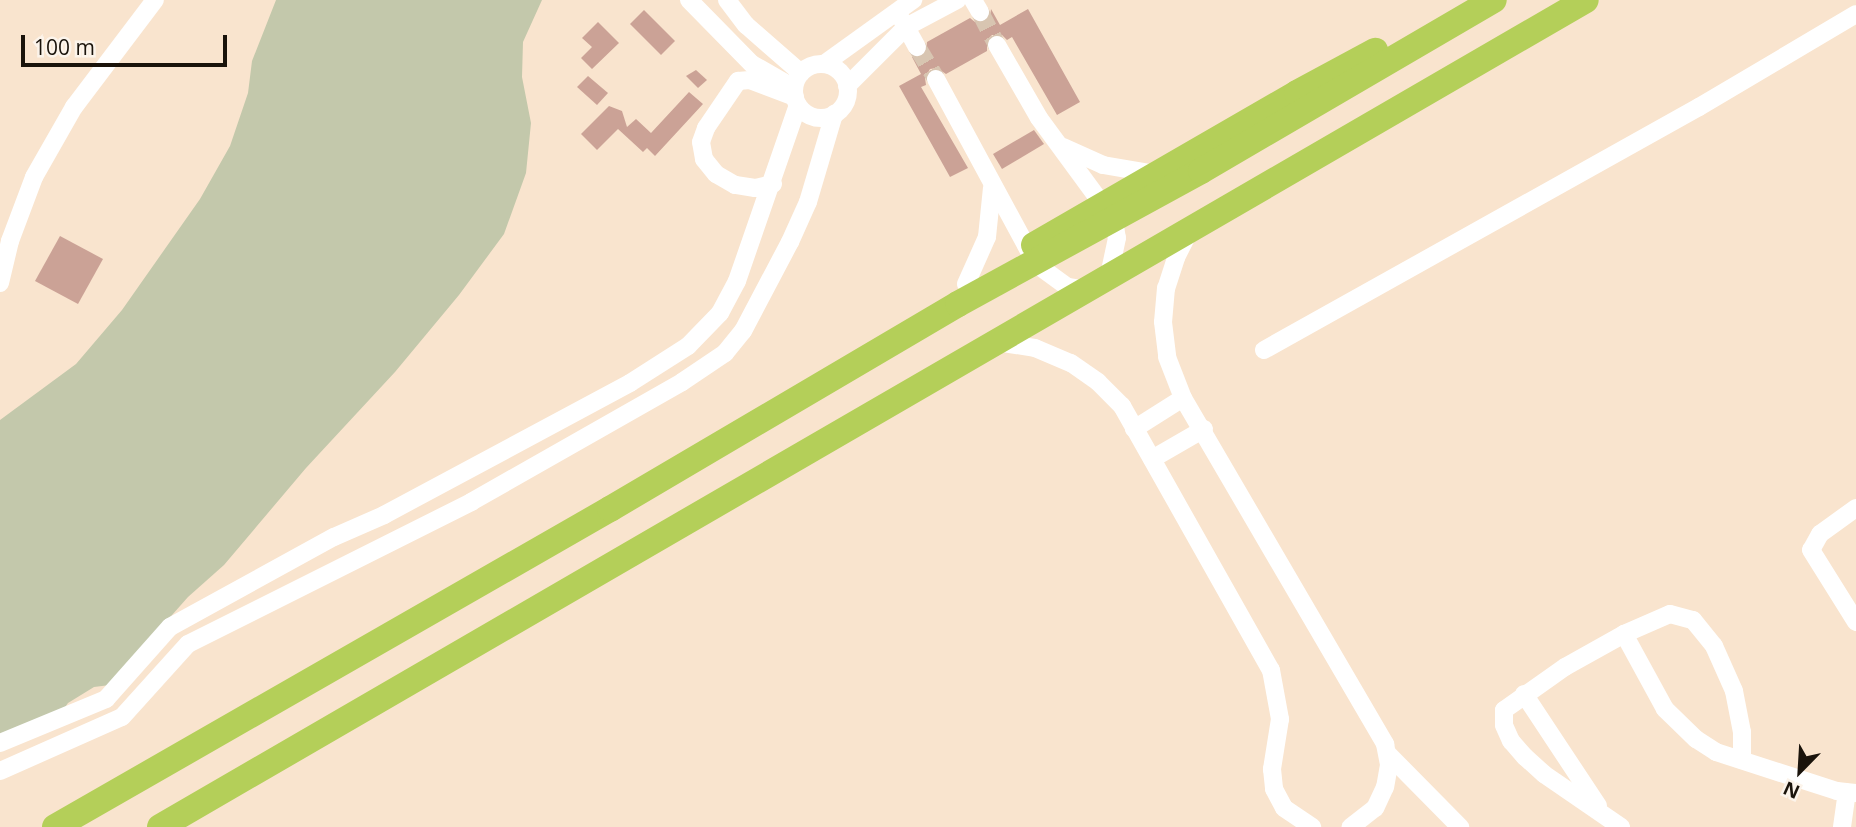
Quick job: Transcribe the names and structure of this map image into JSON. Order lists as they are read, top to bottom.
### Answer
{
  "scale_bar": "100 m",
  "north": "bottom left"
}
